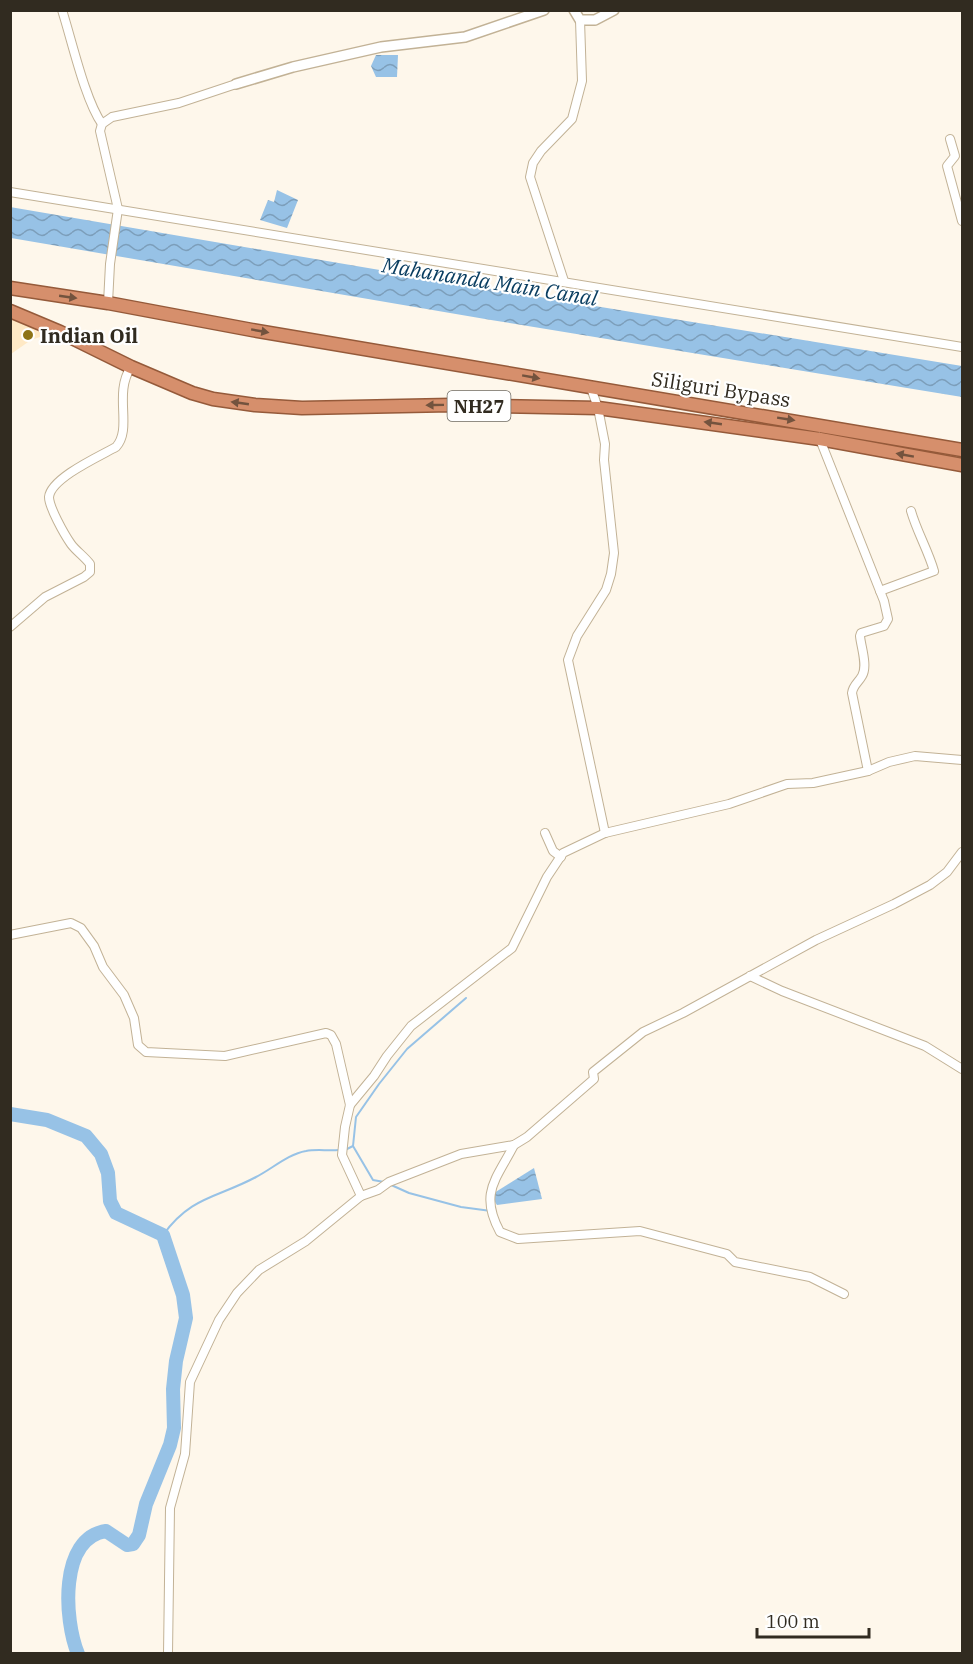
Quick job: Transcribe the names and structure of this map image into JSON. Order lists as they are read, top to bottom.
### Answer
{
  "streets": {
    "highway": ["Siliguri Bypass", "NH27"]
  },
  "crossings": [
    ["Siliguri Bypass", "NH27"]
  ],
  "water": ["Mahananda Main Canal"],
  "places": ["Indian Oil"],
  "scale_bar": "100 m"
}
